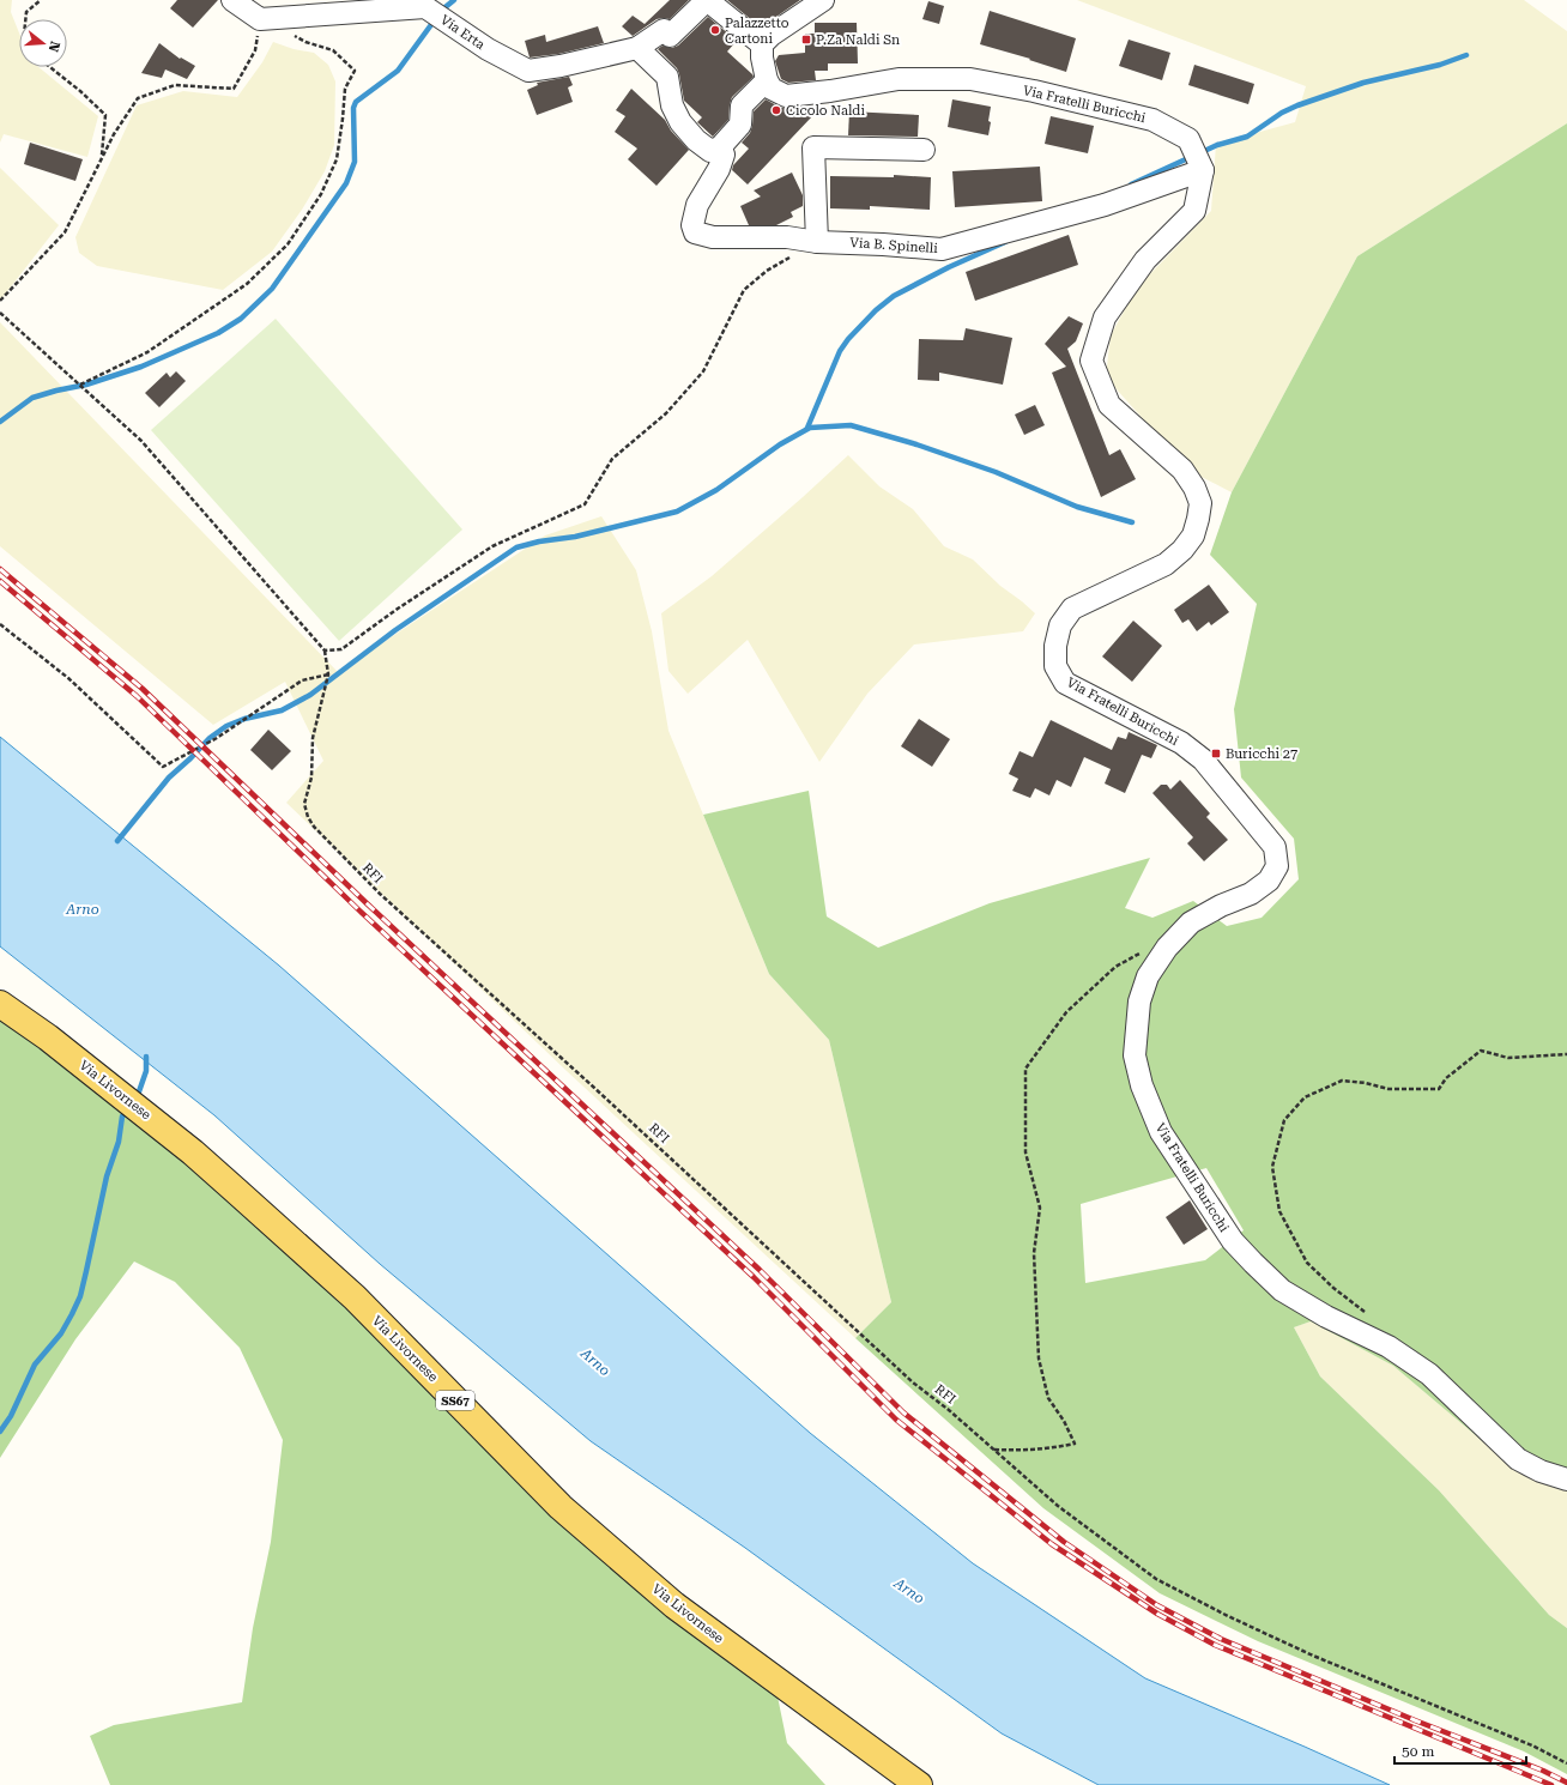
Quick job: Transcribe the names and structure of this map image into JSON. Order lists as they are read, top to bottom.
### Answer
{
  "streets": {
    "main road": ["Via Livornese", "SS67"],
    "street": ["Via Erta", "Via Fratelli Buricchi", "Via B. Spinelli"],
    "path": ["RFI"]
  },
  "crossings": [
    ["Via Fratelli Buricchi", "Via B. Spinelli"]
  ],
  "water": ["Arno"],
  "places": {
    "other": ["Palazzetto Cartoni", "Cicolo Naldi"],
    "transit": ["P.Za Naldi Sn", "Buricchi 27"]
  },
  "scale_bar": "50 m",
  "north": "right"
}
